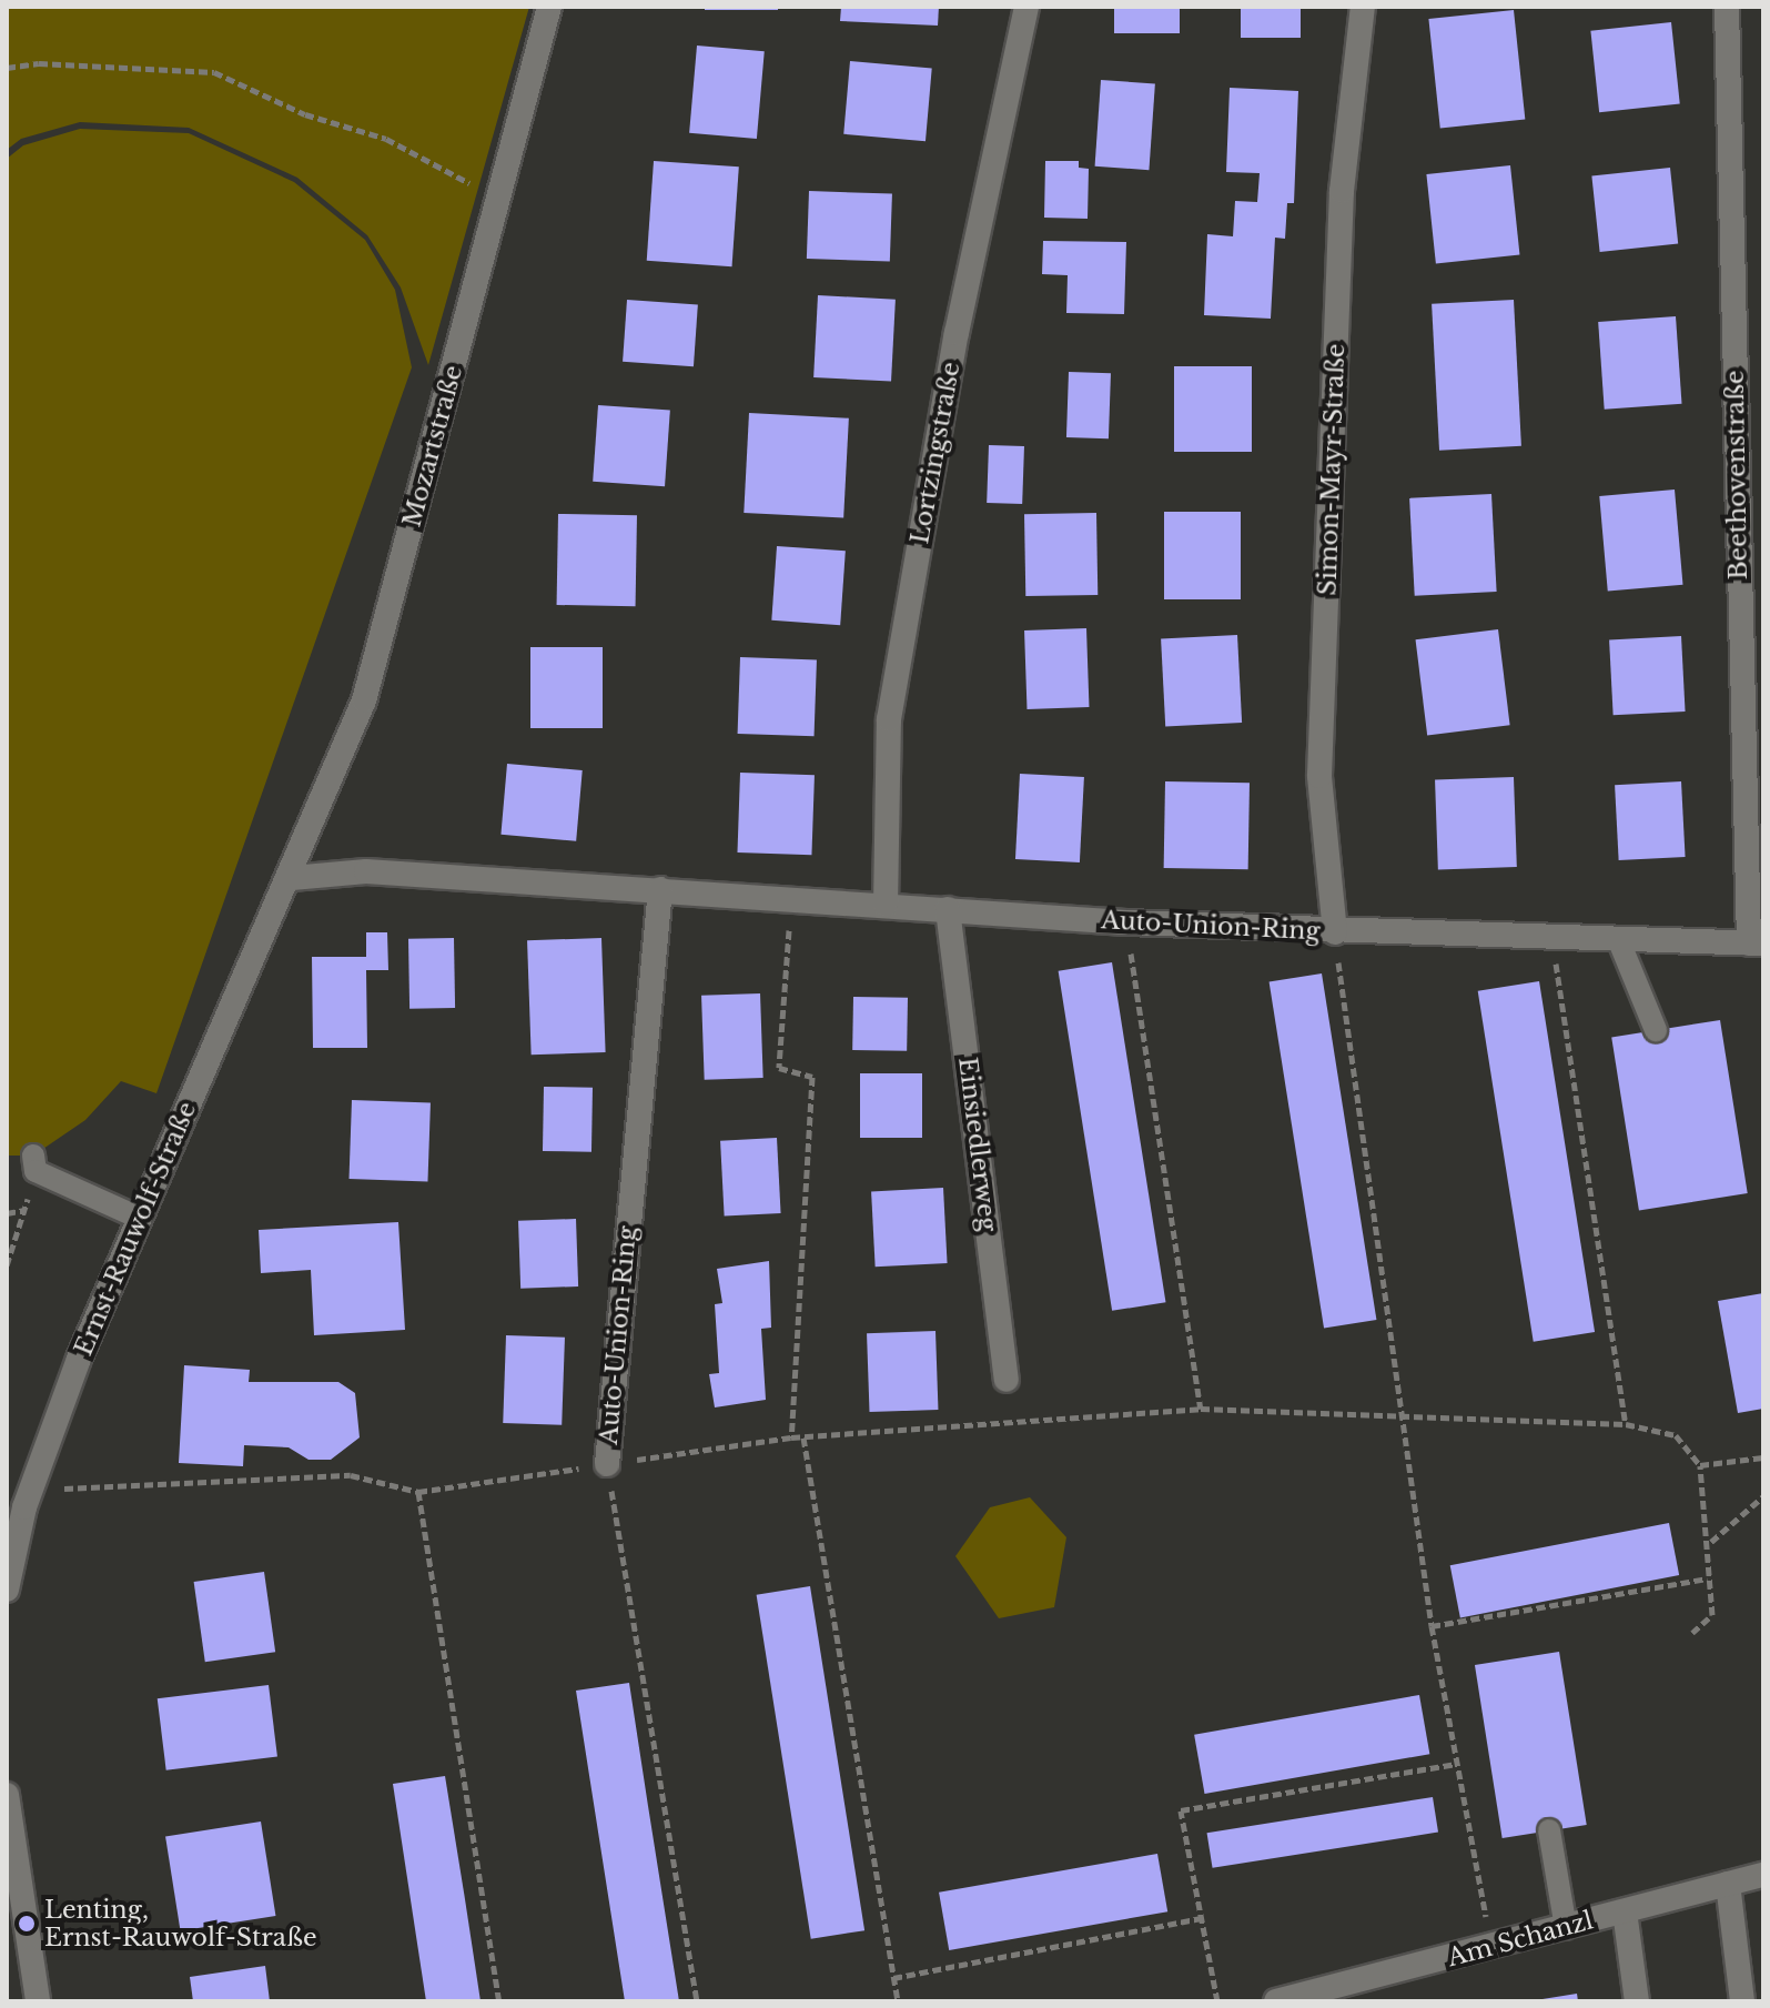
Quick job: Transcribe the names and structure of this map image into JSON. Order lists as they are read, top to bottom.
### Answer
{
  "streets": {
    "street": [
      "Mozartstraße",
      "Lortzingstraße",
      "Simon-Mayr-Straße",
      "Beethovenstraße",
      "Auto-Union-Ring",
      "Einsiedlerweg",
      "Ernst-Rauwolf-Straße",
      "Am Schanzl"
    ]
  },
  "crossings": [
    ["Mozartstraße", "Auto-Union-Ring"],
    ["Mozartstraße", "Ernst-Rauwolf-Straße"],
    ["Lortzingstraße", "Auto-Union-Ring"],
    ["Simon-Mayr-Straße", "Auto-Union-Ring"],
    ["Beethovenstraße", "Auto-Union-Ring"],
    ["Auto-Union-Ring", "Einsiedlerweg"],
    ["Auto-Union-Ring", "Ernst-Rauwolf-Straße"]
  ],
  "places": ["Lenting, Ernst-Rauwolf-Straße"]
}
